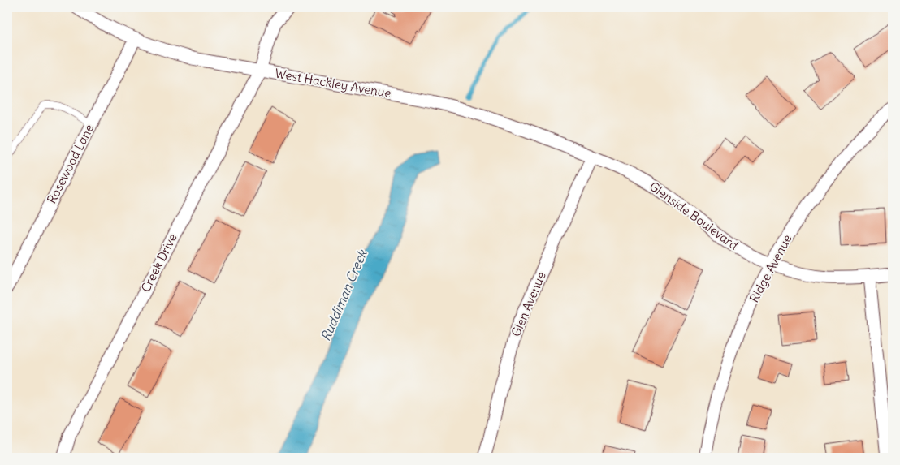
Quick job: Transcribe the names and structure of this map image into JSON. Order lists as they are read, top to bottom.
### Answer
{
  "streets": {
    "street": [
      "West Hackley Avenue",
      "Rosewood Lane",
      "Glenside Boulevard",
      "Creek Drive",
      "Ridge Avenue",
      "Glen Avenue"
    ]
  },
  "crossings": [
    ["West Hackley Avenue", "Rosewood Lane"],
    ["West Hackley Avenue", "Glenside Boulevard"],
    ["West Hackley Avenue", "Creek Drive"],
    ["West Hackley Avenue", "Glen Avenue"],
    ["Glenside Boulevard", "Ridge Avenue"],
    ["Glenside Boulevard", "Glen Avenue"]
  ],
  "water": ["Ruddiman Creek"]
}
